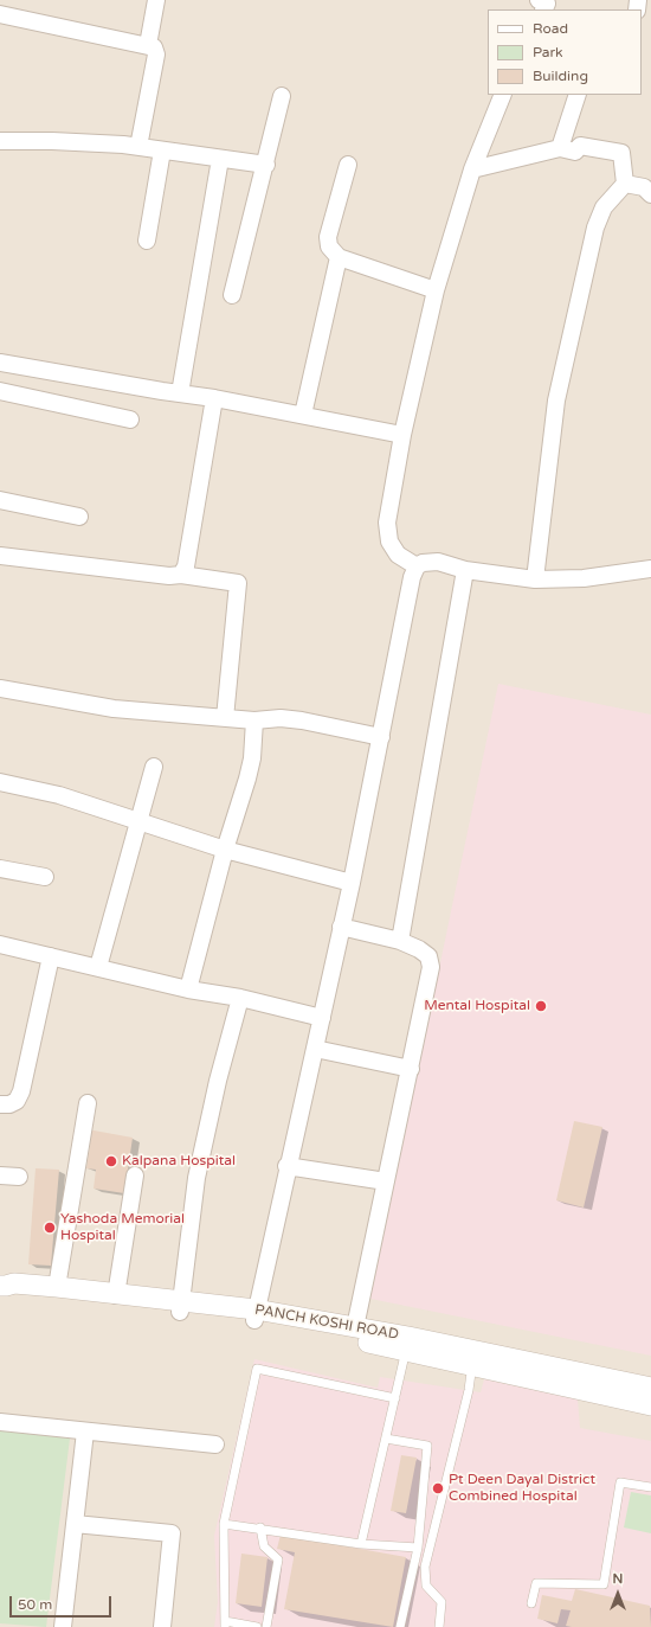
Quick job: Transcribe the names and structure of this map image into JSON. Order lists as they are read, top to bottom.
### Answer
{
  "streets": {
    "street": ["PANCH KOSHI ROAD"]
  },
  "places": [
    "Mental Hospital",
    "Kalpana Hospital",
    "Yashoda Memorial Hospital",
    "Pt Deen Dayal District Combined Hospital"
  ],
  "legend": ["Road", "Park", "Building"],
  "scale_bar": "50 m",
  "north": "top"
}
